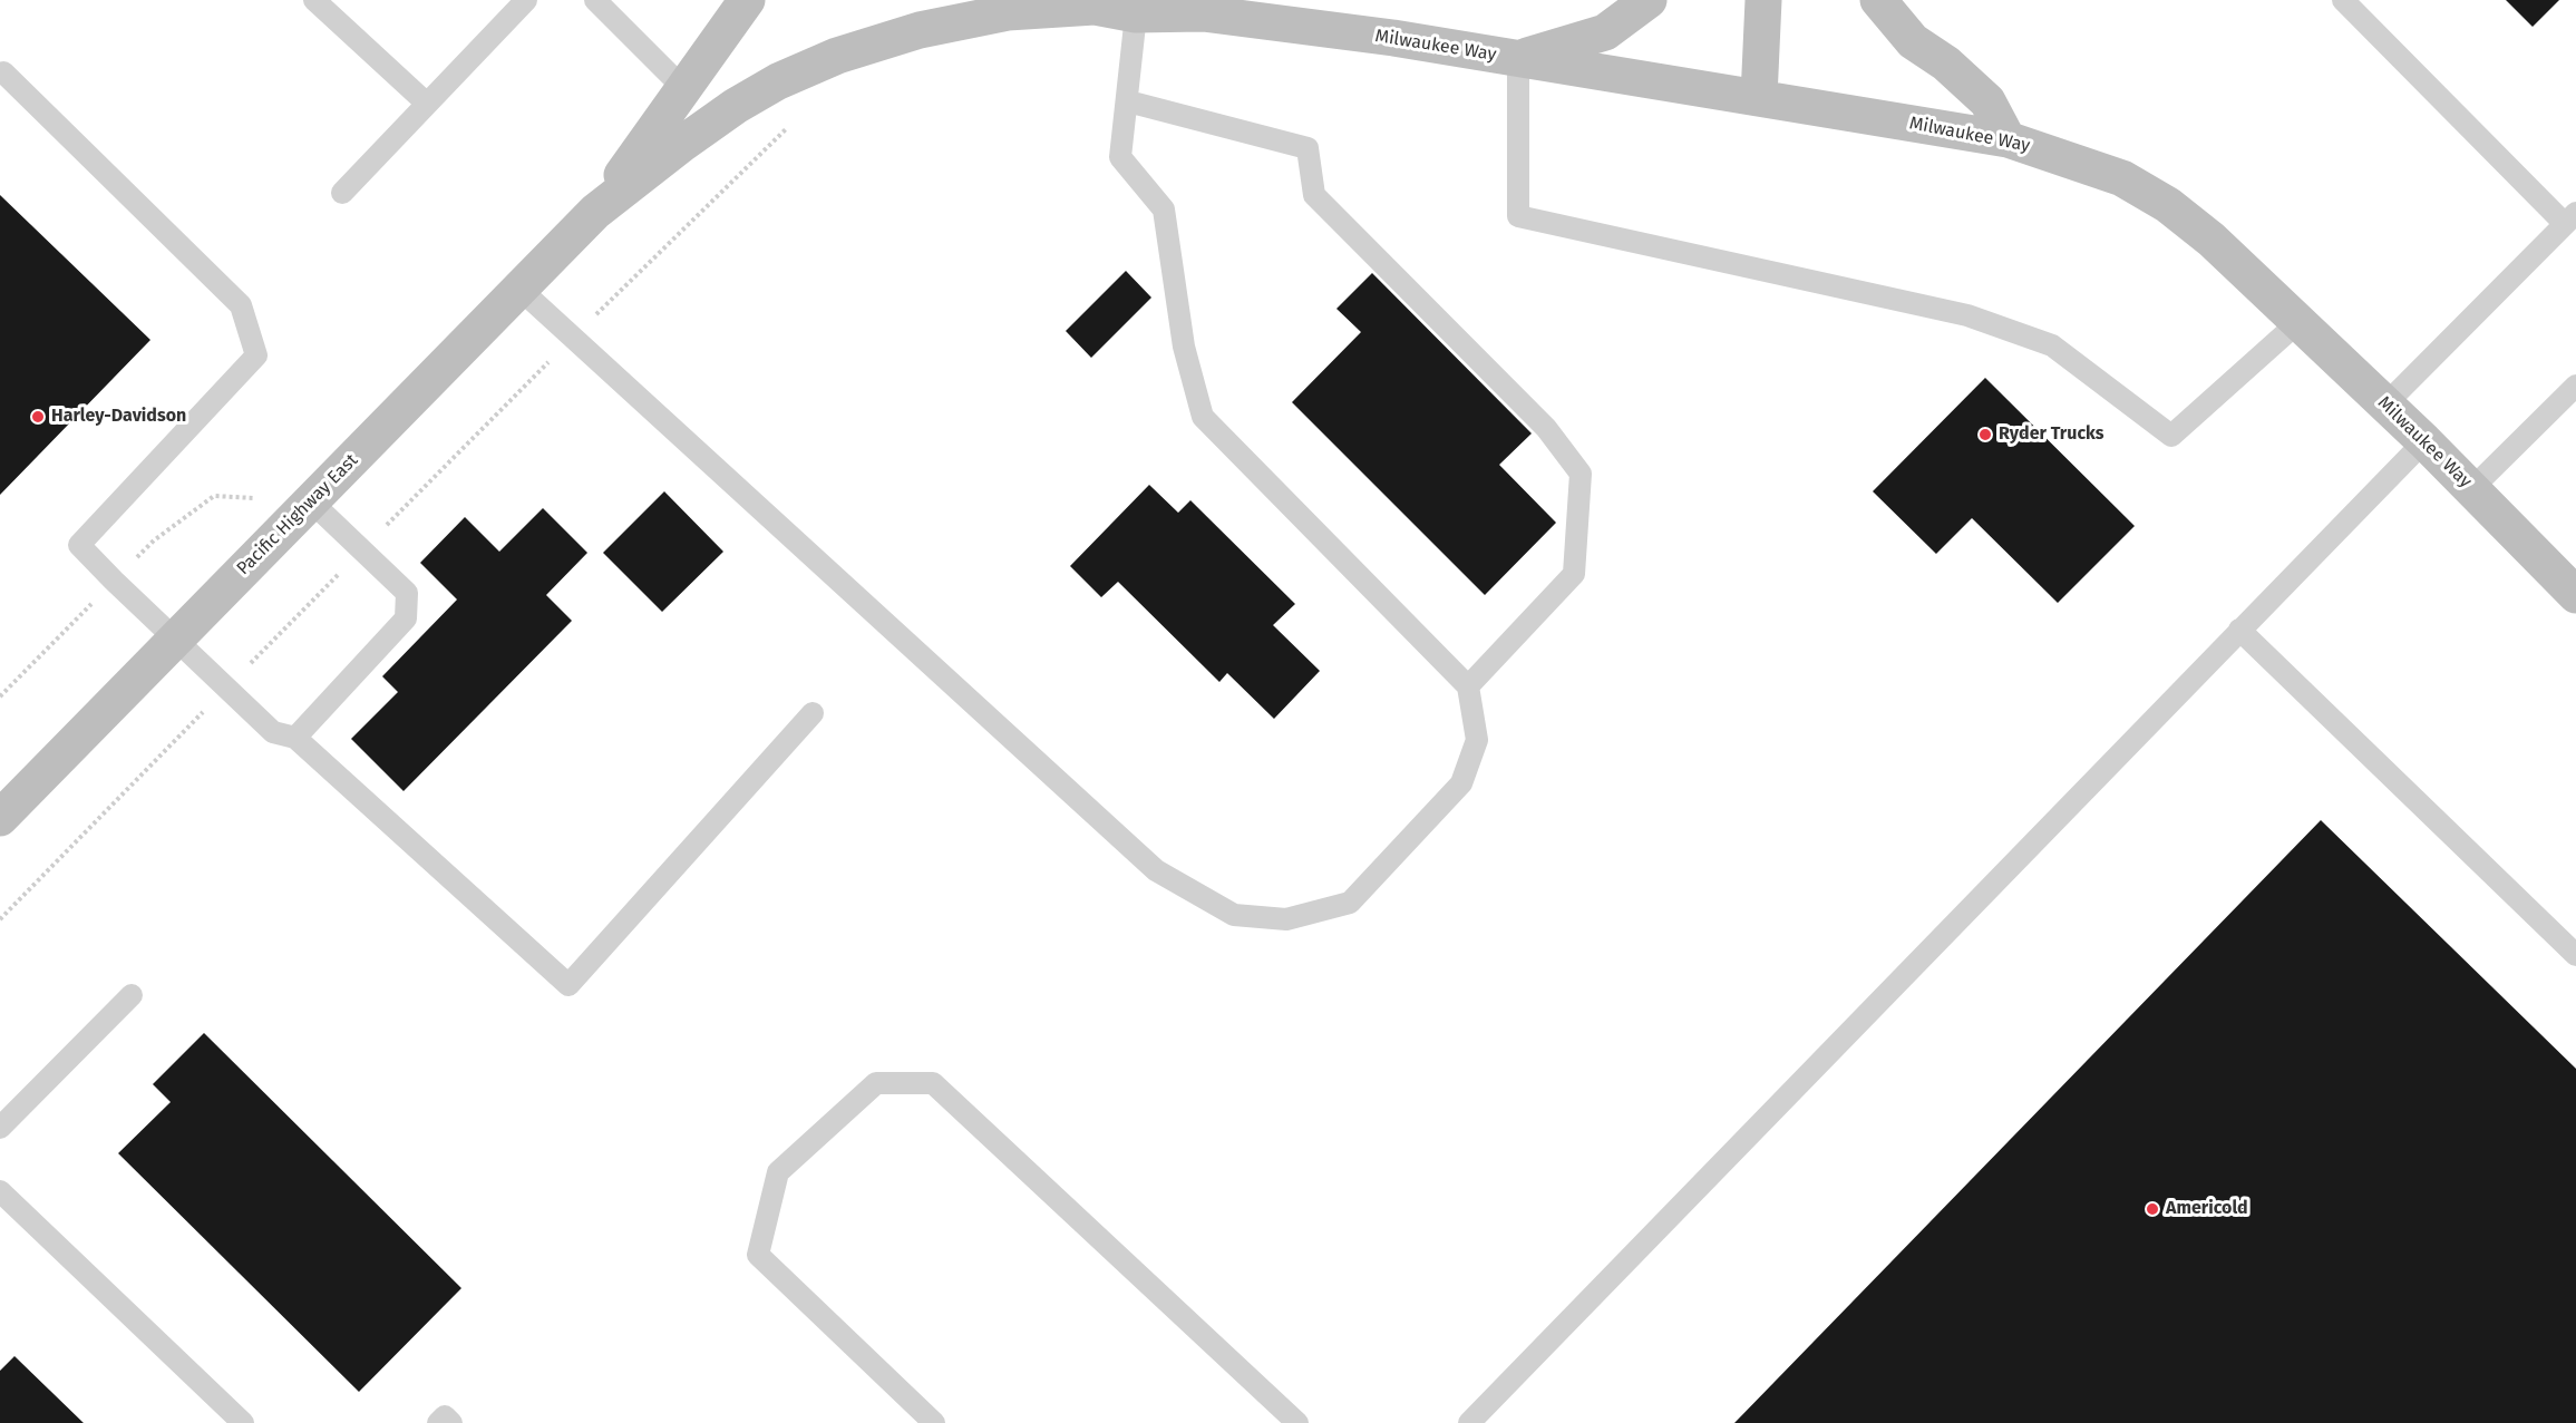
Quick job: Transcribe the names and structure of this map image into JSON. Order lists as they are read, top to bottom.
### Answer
{
  "streets": {
    "street": ["Milwaukee Way", "Pacific Highway East"]
  },
  "crossings": [
    ["Milwaukee Way", "Pacific Highway East"]
  ],
  "places": ["Harley-Davidson", "Ryder Trucks", "Americold"]
}
